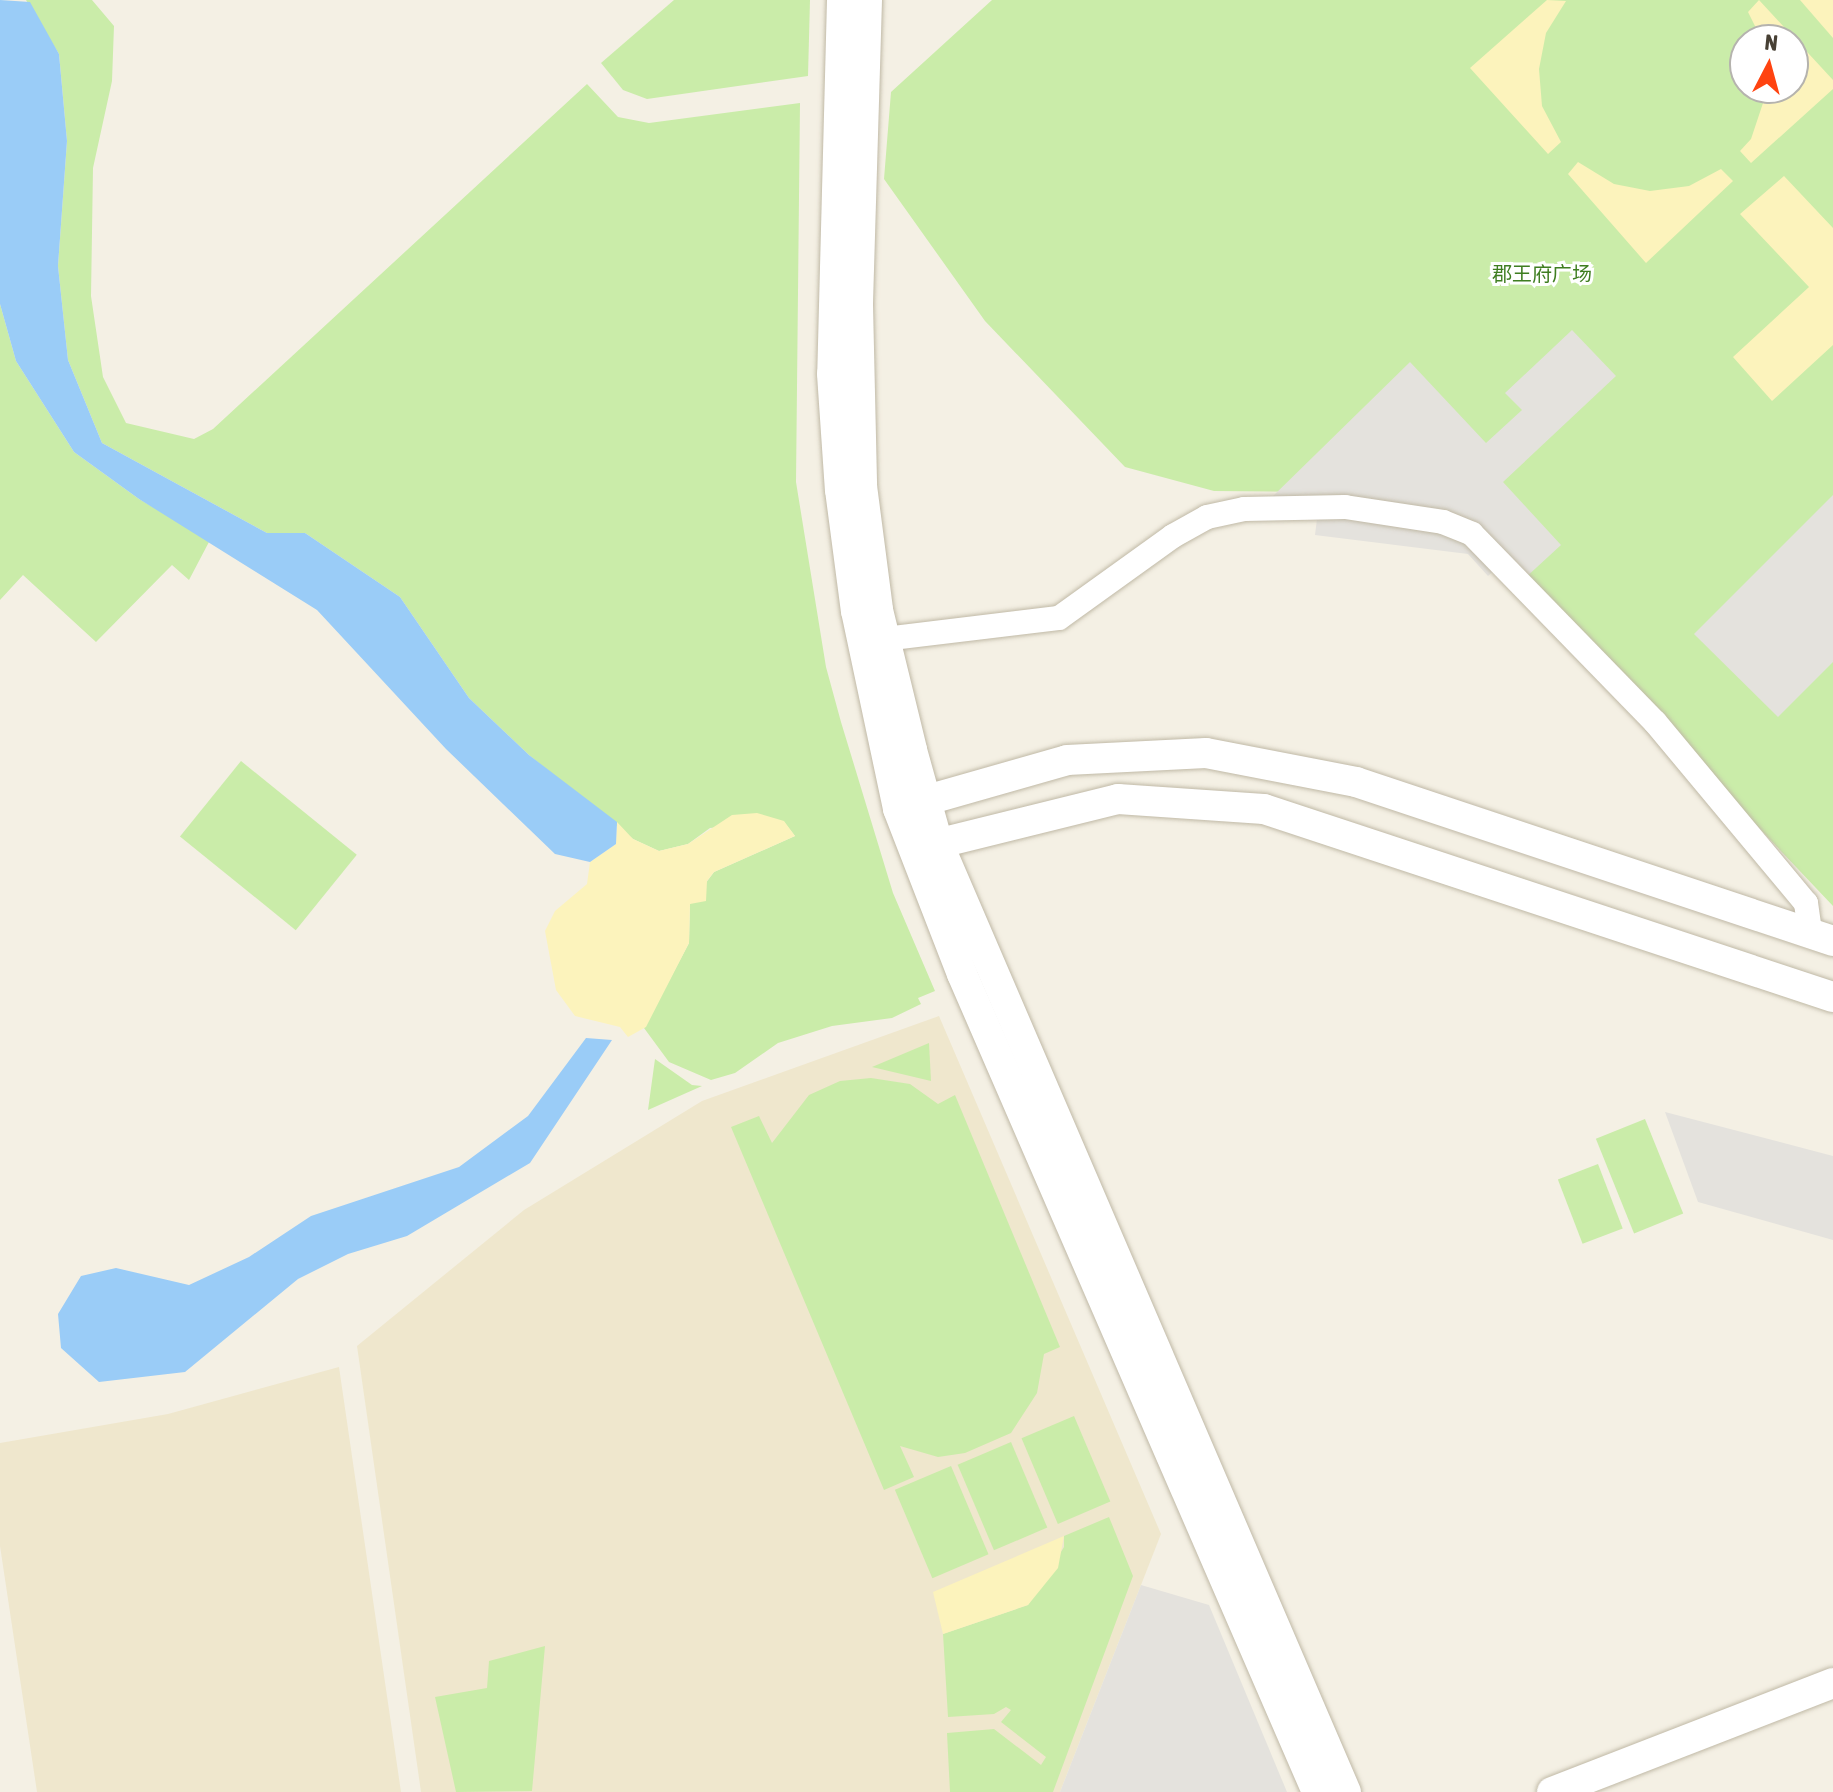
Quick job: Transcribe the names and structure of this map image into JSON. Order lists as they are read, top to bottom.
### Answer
{
  "parks": ["郡王府广场"],
  "north": "top"
}
